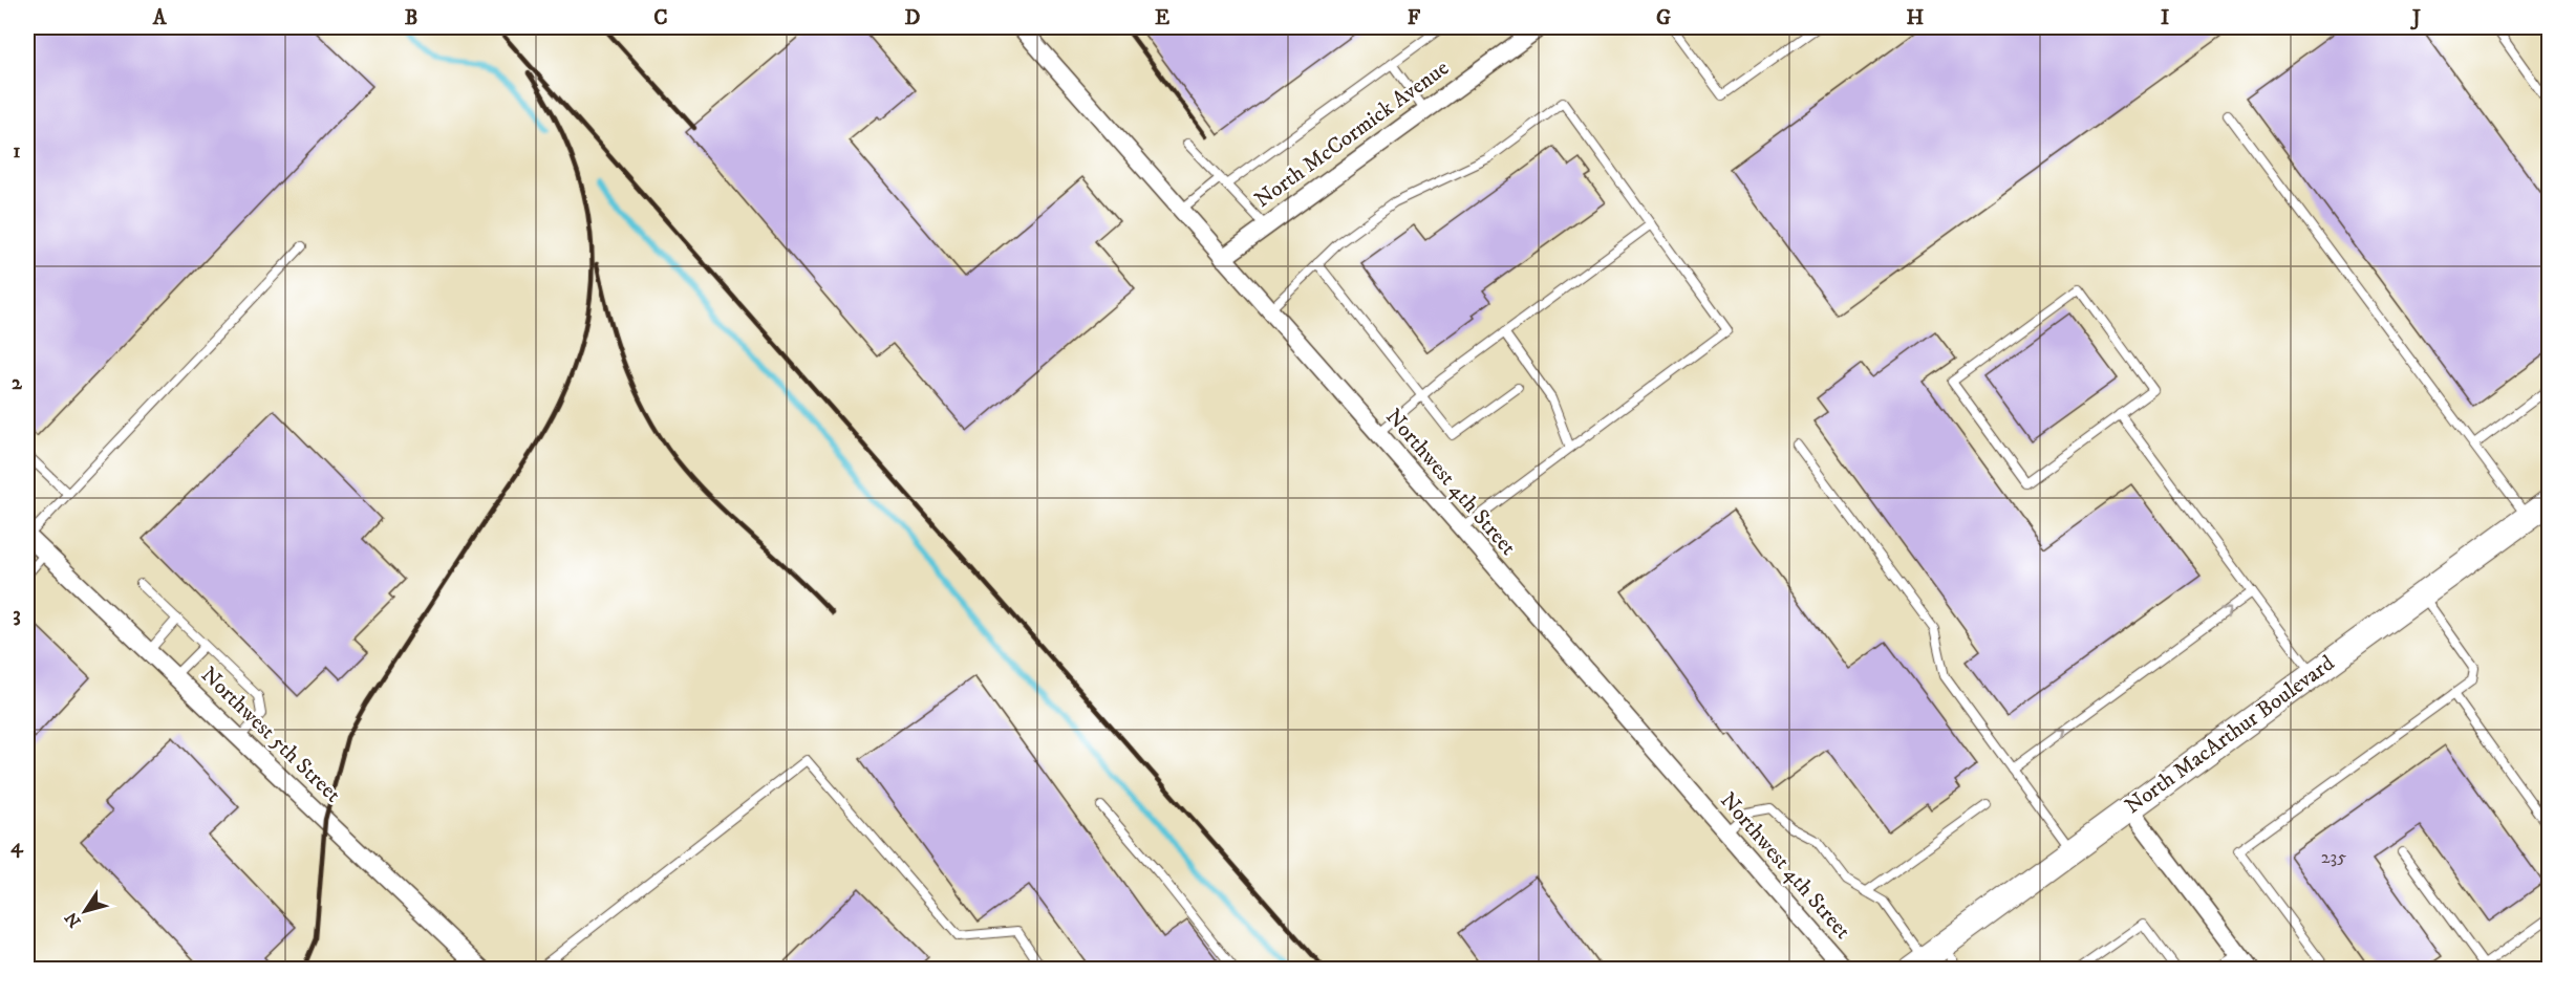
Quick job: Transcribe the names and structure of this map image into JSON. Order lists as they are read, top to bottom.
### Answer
{
  "streets": {
    "main road": ["North MacArthur Boulevard"],
    "street": ["North McCormick Avenue", "Northwest 4th Street", "Northwest 5th Street"]
  },
  "crossings": [
    ["North McCormick Avenue", "Northwest 4th Street"]
  ],
  "house_numbers": ["235"],
  "north": "bottom left",
  "grid": {
    "columns": [
      "A",
      "B",
      "C",
      "D",
      "E",
      "F",
      "G",
      "H",
      "I",
      "J"
    ],
    "rows": [
      "1",
      "2",
      "3",
      "4"
    ]
  }
}
